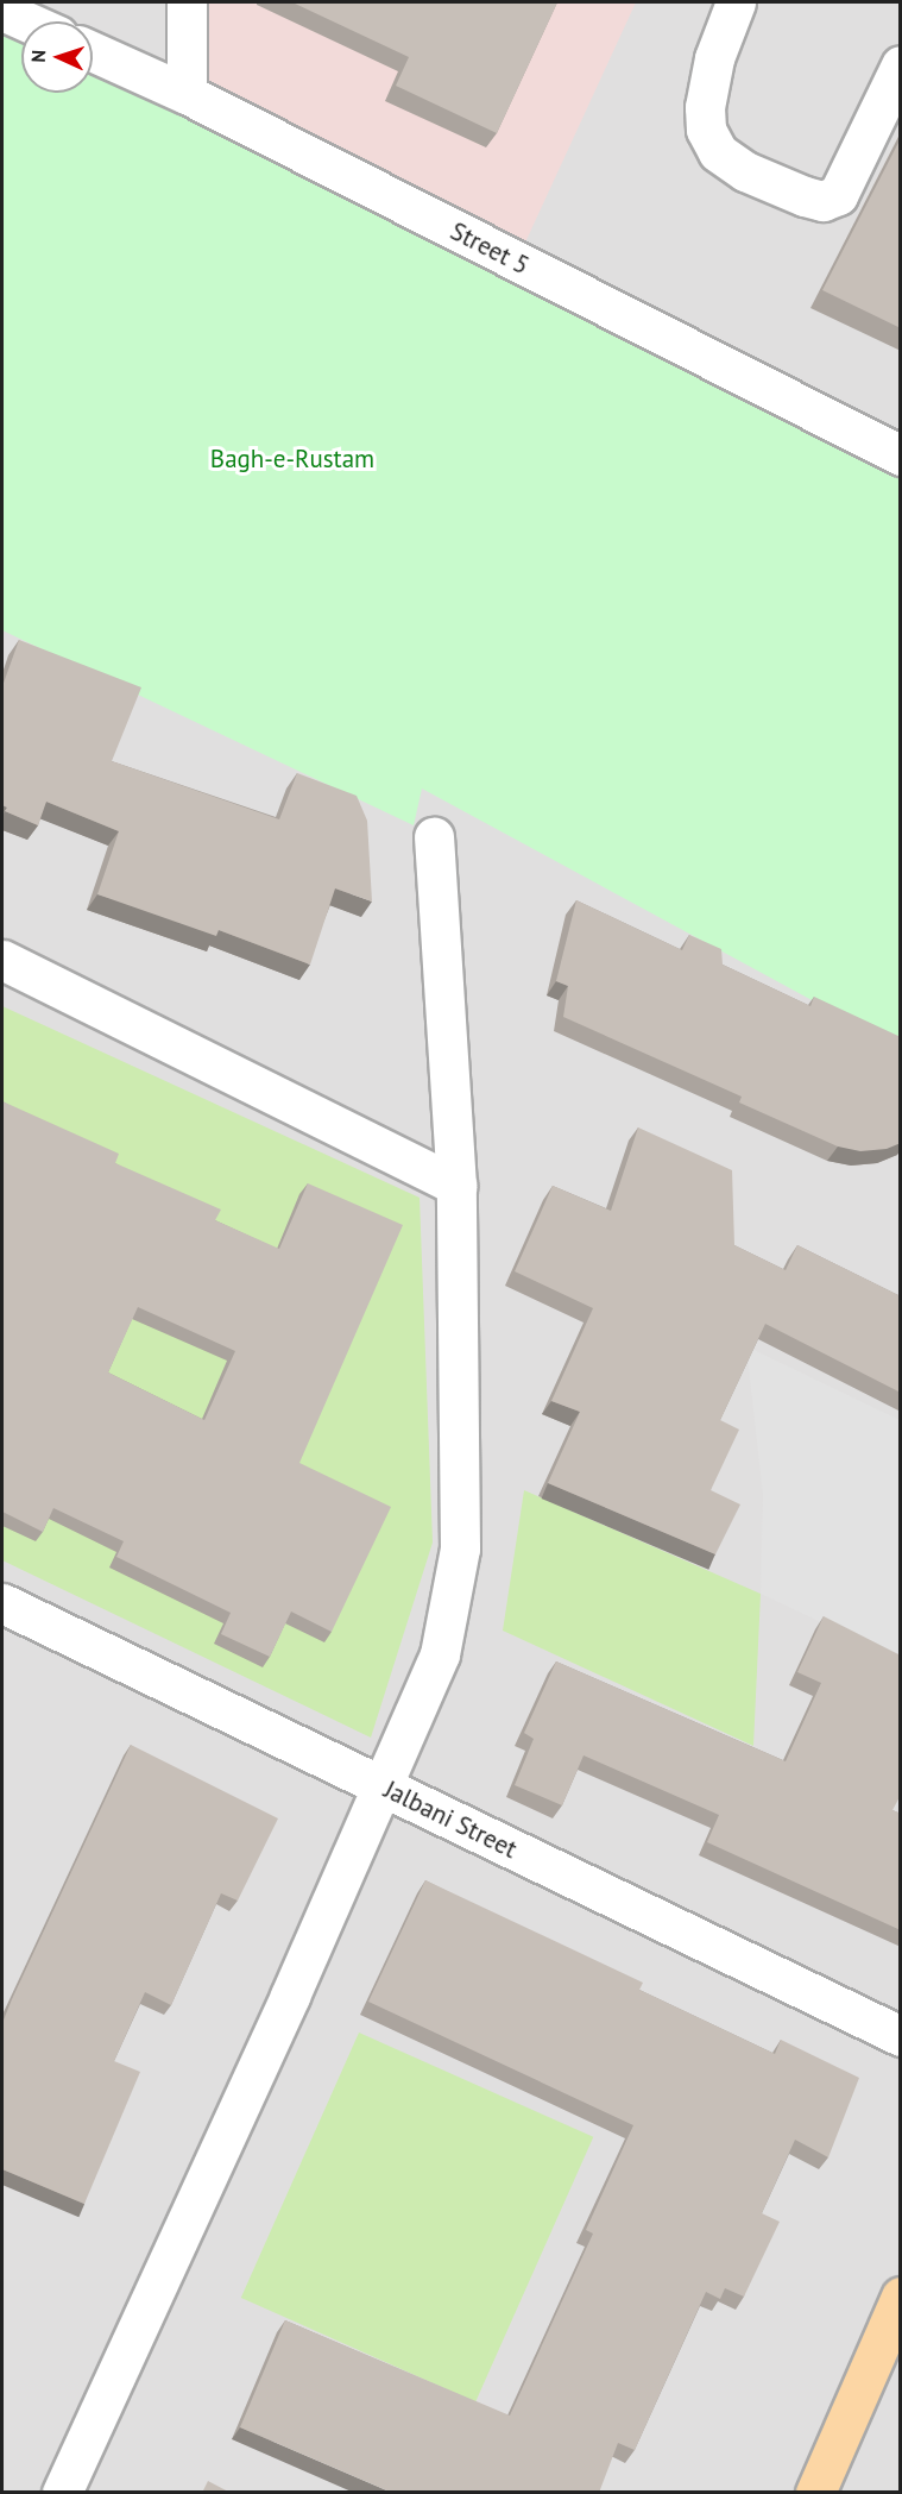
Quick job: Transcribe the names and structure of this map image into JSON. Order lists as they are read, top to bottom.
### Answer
{
  "streets": {
    "street": ["Street 5", "Jalbani Street"]
  },
  "parks": ["Bagh-e-Rustam"],
  "north": "left"
}
